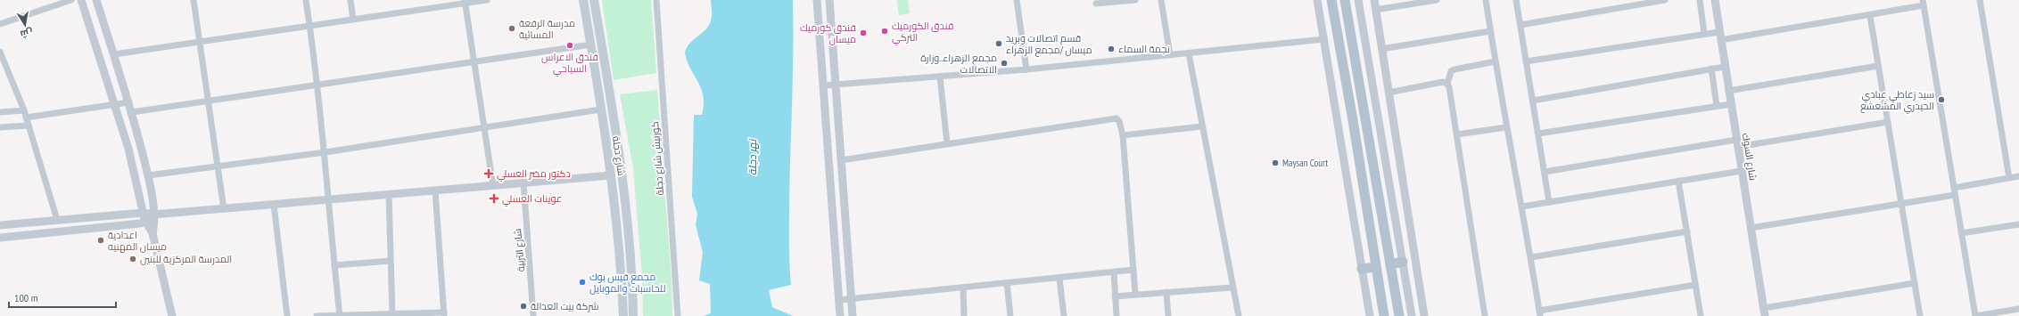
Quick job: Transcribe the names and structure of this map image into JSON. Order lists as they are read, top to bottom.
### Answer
{
  "streets": {
    "main road": ["شارع دجلة"],
    "street": ["شارع السوك", "كورنيش شارع دجلة", "شارع التربية"]
  },
  "water": ["نهر دجلة"],
  "places": {
    "other": [
      "مدرسة الرفعة المسائية",
      "فندق الكورميك التركي",
      "فندق كورميك ميسان",
      "قسم اتصالات وبريد ميسان /مجمع الزهراء",
      "فندق الاعراس السياحي",
      "نجمة السماء",
      "مجمع الزهراء..وزارة الاتصالات",
      "سيد زعاطي عبادي الحيدري المشعشع",
      "Maysan Court",
      "اعدادية ميسان المهنيه",
      "المدرسة المركزية للبنين",
      "مجمع فيس بوك للحاسبات والموبايل",
      "شركة بيت العدالة"
    ],
    "health": ["دكتور مضر العسلي", "عوينات العسلي"]
  },
  "scale_bar": "100 m",
  "north": "bottom"
}
